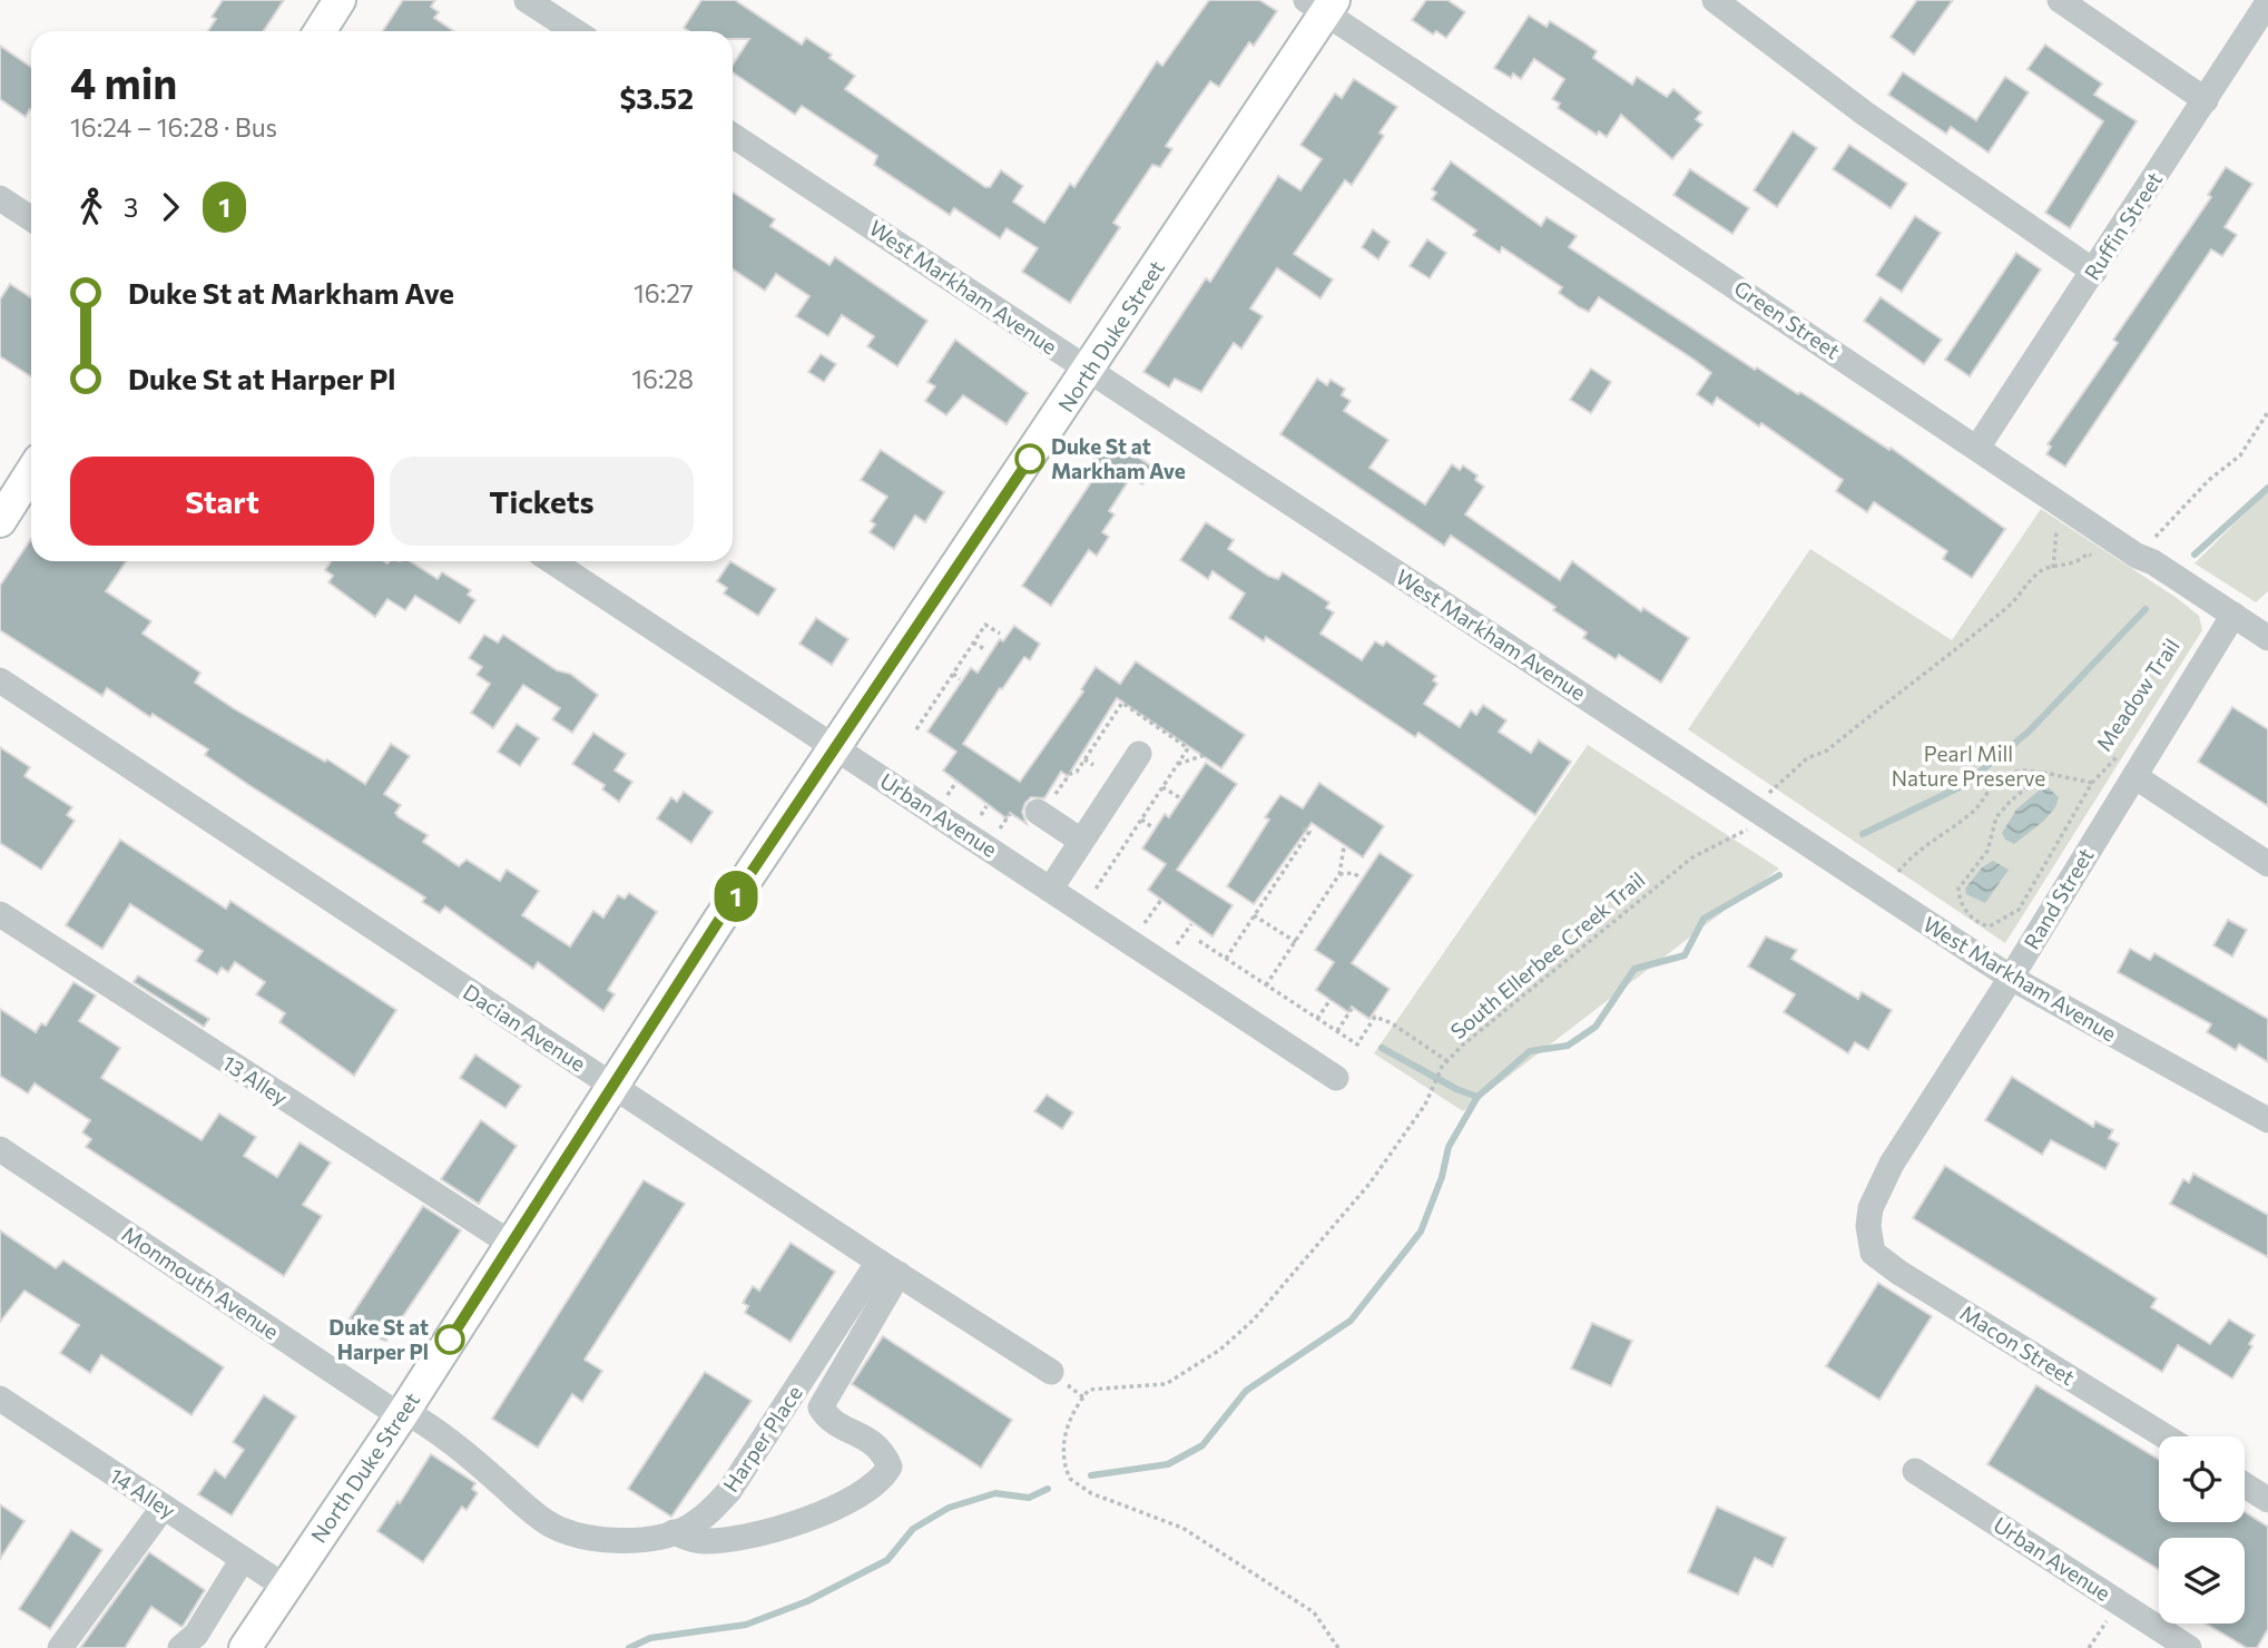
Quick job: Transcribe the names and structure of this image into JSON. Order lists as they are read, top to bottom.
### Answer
{
  "streets": {
    "main road": ["North Duke Street"],
    "street": [
      "Ruffin Street",
      "West Markham Avenue",
      "Green Street",
      "Urban Avenue",
      "Rand Street",
      "Dacian Avenue",
      "13 Alley",
      "Monmouth Avenue",
      "Macon Street",
      "Harper Place",
      "14 Alley"
    ],
    "path": ["Meadow Trail", "South Ellerbee Creek Trail"]
  },
  "crossings": [
    ["Ruffin Street", "Green Street"],
    ["West Markham Avenue", "North Duke Street"],
    ["West Markham Avenue", "Rand Street"],
    ["Green Street", "North Duke Street"],
    ["Green Street", "Rand Street"],
    ["North Duke Street", "Urban Avenue"],
    ["North Duke Street", "Dacian Avenue"],
    ["North Duke Street", "13 Alley"],
    ["North Duke Street", "Monmouth Avenue"],
    ["North Duke Street", "Harper Place"],
    ["North Duke Street", "14 Alley"],
    ["Rand Street", "Macon Street"],
    ["Dacian Avenue", "Harper Place"],
    ["Monmouth Avenue", "Harper Place"]
  ],
  "parks": ["Pearl Mill Nature Preserve"],
  "places": ["Duke St at Markham Ave", "Duke St at Harper Pl"],
  "lines": ["bus line 1"],
  "page": {
    "on_map": "1",
    "heading": ["4 min", "16:24 – 16:28 · Bus", "$3.52"],
    "legs": ["3", "1"],
    "list": [
      {
        "name": "Duke St at Markham Ave",
        "value": "16:27"
      },
      {
        "name": "Duke St at Harper Pl",
        "value": "16:28"
      }
    ],
    "buttons": ["Start", "Tickets"]
  }
}
